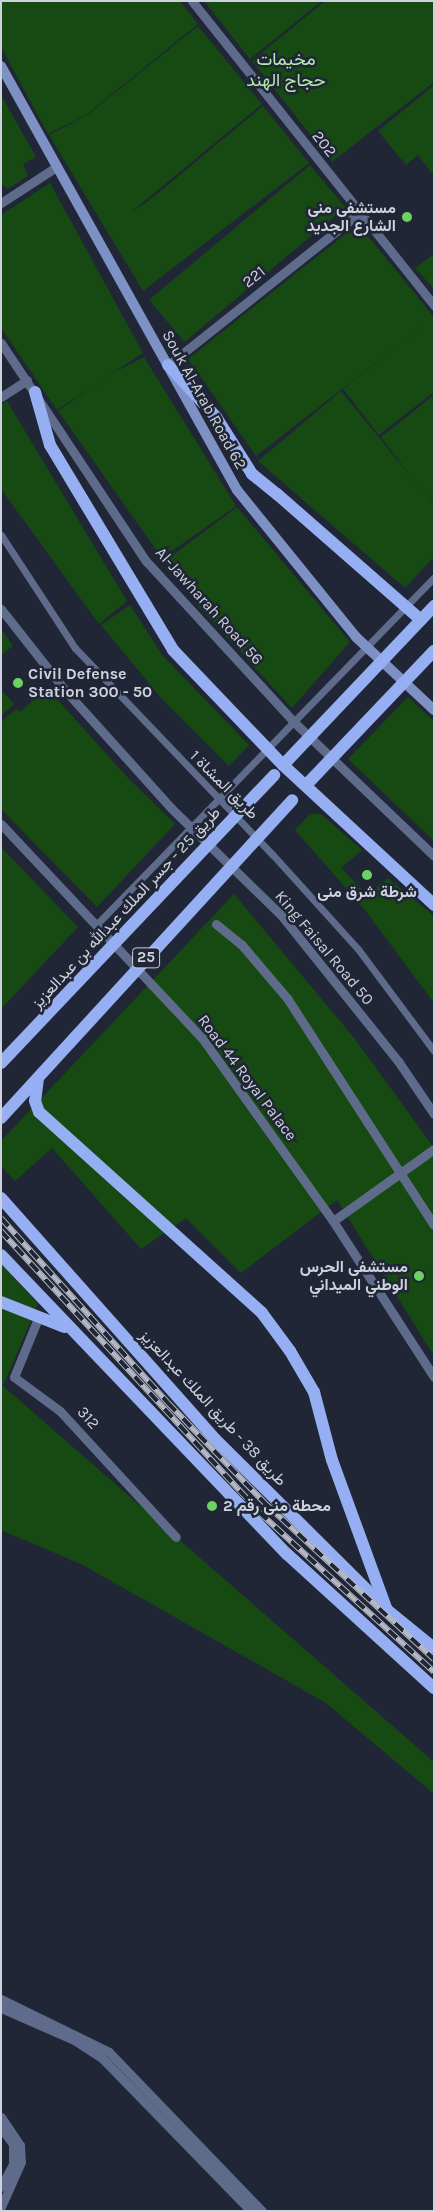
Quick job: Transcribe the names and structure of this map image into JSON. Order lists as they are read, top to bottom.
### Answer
{
  "streets": {
    "main road": [
      "Souk Al-Arab Road 62",
      "طريق 25 - جسر الملك عبدالله بن عبدالعزيز",
      "25",
      "طريق 38 - طريق الملك عبدالعزيز"
    ],
    "street": [
      "202",
      "221",
      "Al-Jawharah Road 56",
      "طريق المشاة 1",
      "King Faisal Road 50",
      "Road 44 Royal Palace",
      "312"
    ]
  },
  "crossings": [
    ["202", "221"],
    ["221", "Souk Al-Arab Road 62"]
  ],
  "districts": ["مخيمات حجاج الهند"],
  "places": [
    "مستشفى منى الشارع الجديد",
    "Civil Defense Station 300 - 50",
    "شرطة شرق منى",
    "مستشفى الحرس الوطني الميداني",
    "محطة منى رقم 2"
  ]
}
